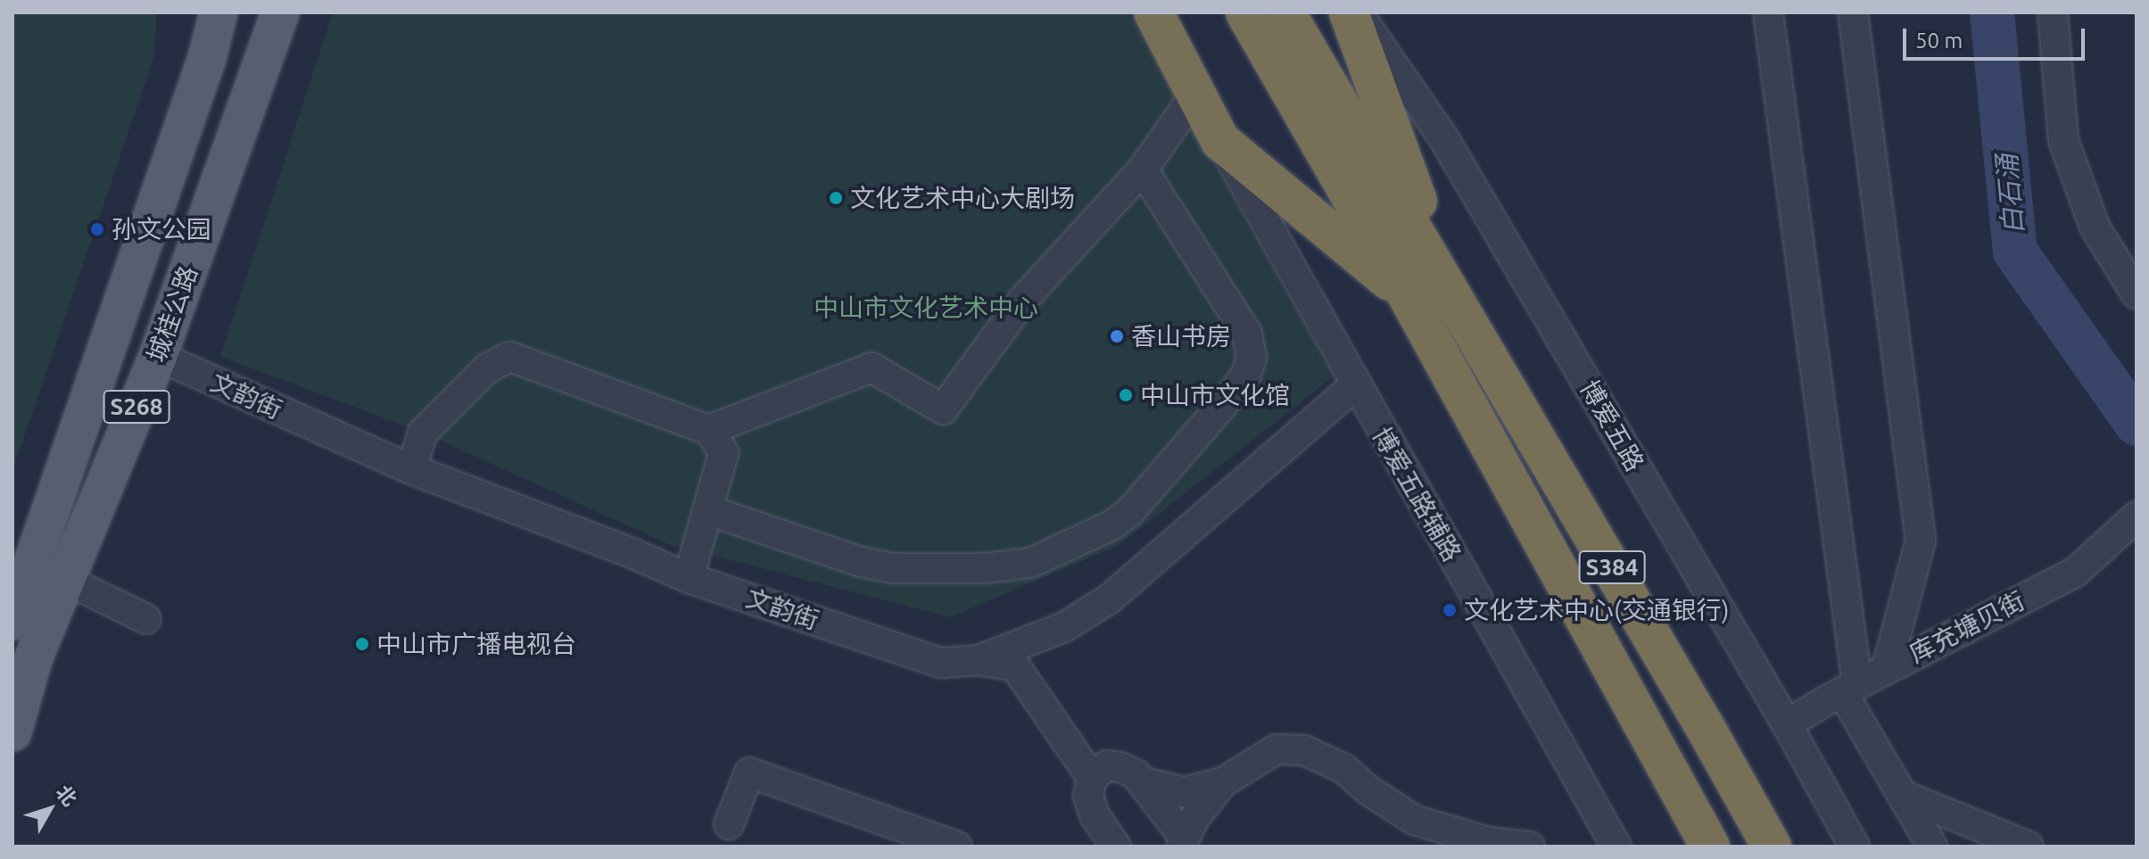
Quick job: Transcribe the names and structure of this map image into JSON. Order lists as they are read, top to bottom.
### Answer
{
  "streets": {
    "highway": ["S384"],
    "main road": ["城桂公路", "S268"],
    "street": [
      "文韵街",
      "博爱五路",
      "博爱五路辅路",
      "库充塘贝街"
    ]
  },
  "crossings": [
    ["城桂公路", "文韵街"],
    ["文韵街", "博爱五路辅路"],
    ["博爱五路", "库充塘贝街"]
  ],
  "water": ["白石涌"],
  "parks": ["中山市文化艺术中心"],
  "places": [
    "文化艺术中心大剧场",
    "孙文公园",
    "香山书房",
    "中山市文化馆",
    "文化艺术中心(交通银行)",
    "中山市广播电视台"
  ],
  "scale_bar": "50 m",
  "north": "top right"
}
